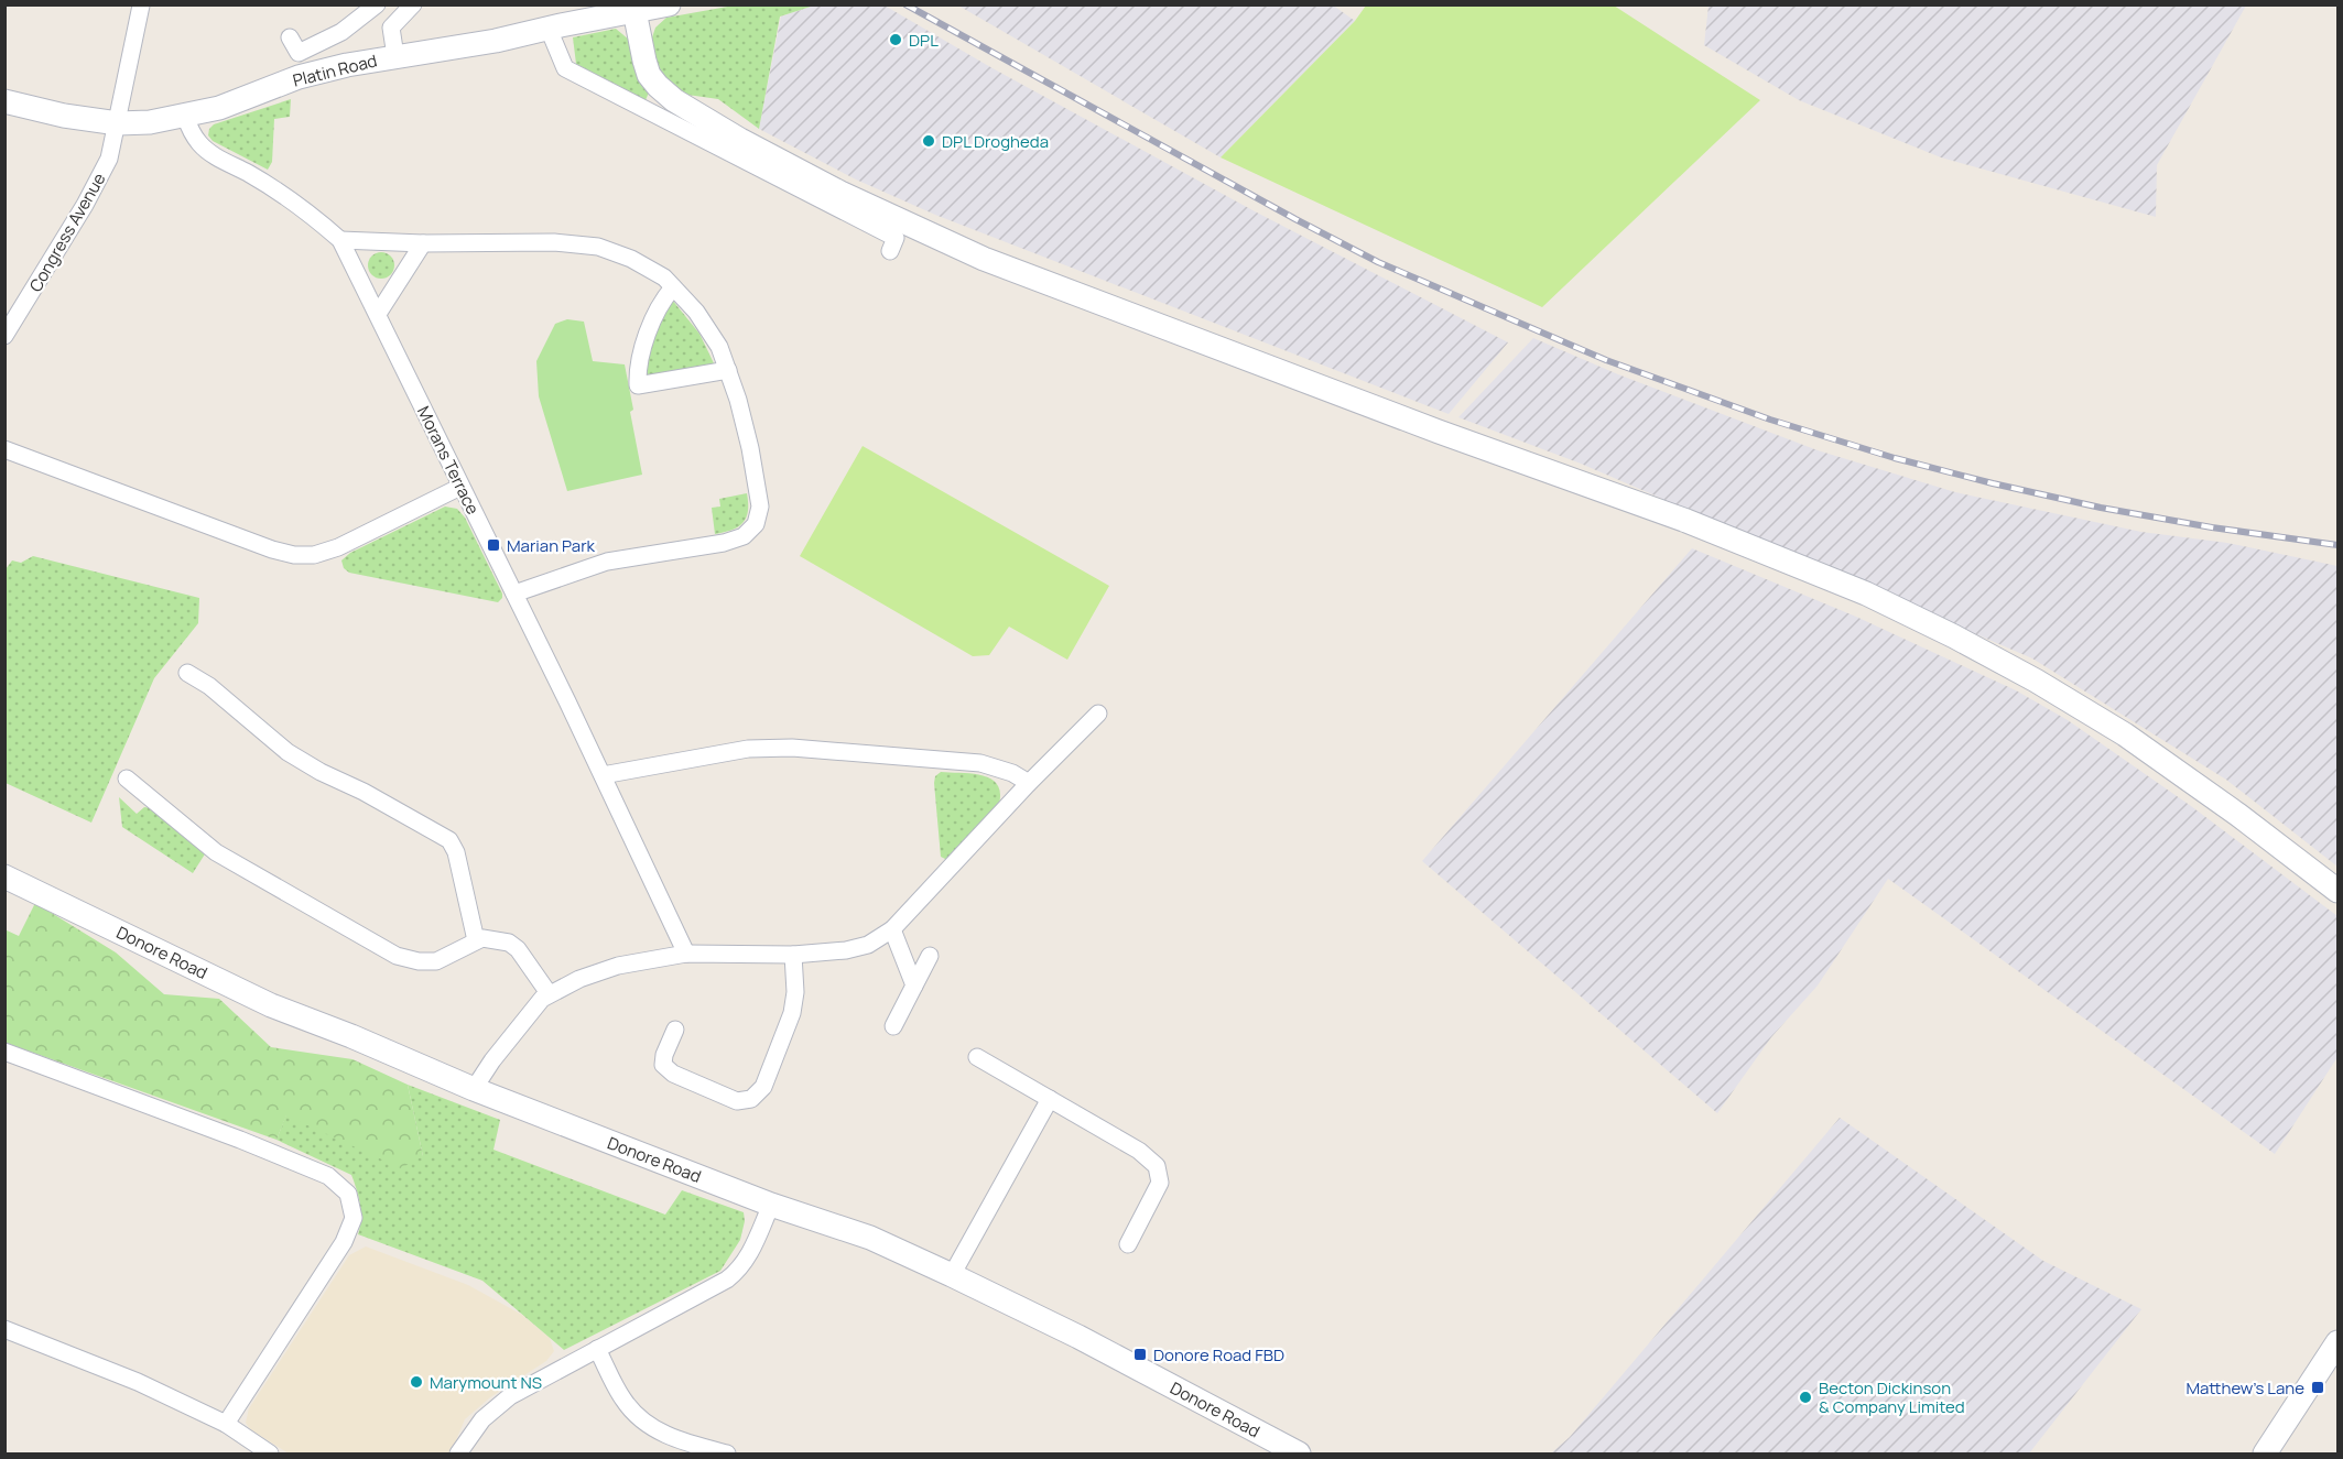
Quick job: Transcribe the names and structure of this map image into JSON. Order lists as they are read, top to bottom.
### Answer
{
  "streets": {
    "street": [
      "Platin Road",
      "Congress Avenue",
      "Morans Terrace",
      "Donore Road"
    ]
  },
  "crossings": [
    ["Platin Road", "Congress Avenue"],
    ["Platin Road", "Morans Terrace"]
  ],
  "places": {
    "other": [
      "DPL",
      "DPL Drogheda",
      "Marymount NS",
      "Becton Dickinson & Company Limited"
    ],
    "transit": ["Marian Park", "Donore Road FBD", "Matthew's Lane"]
  }
}
